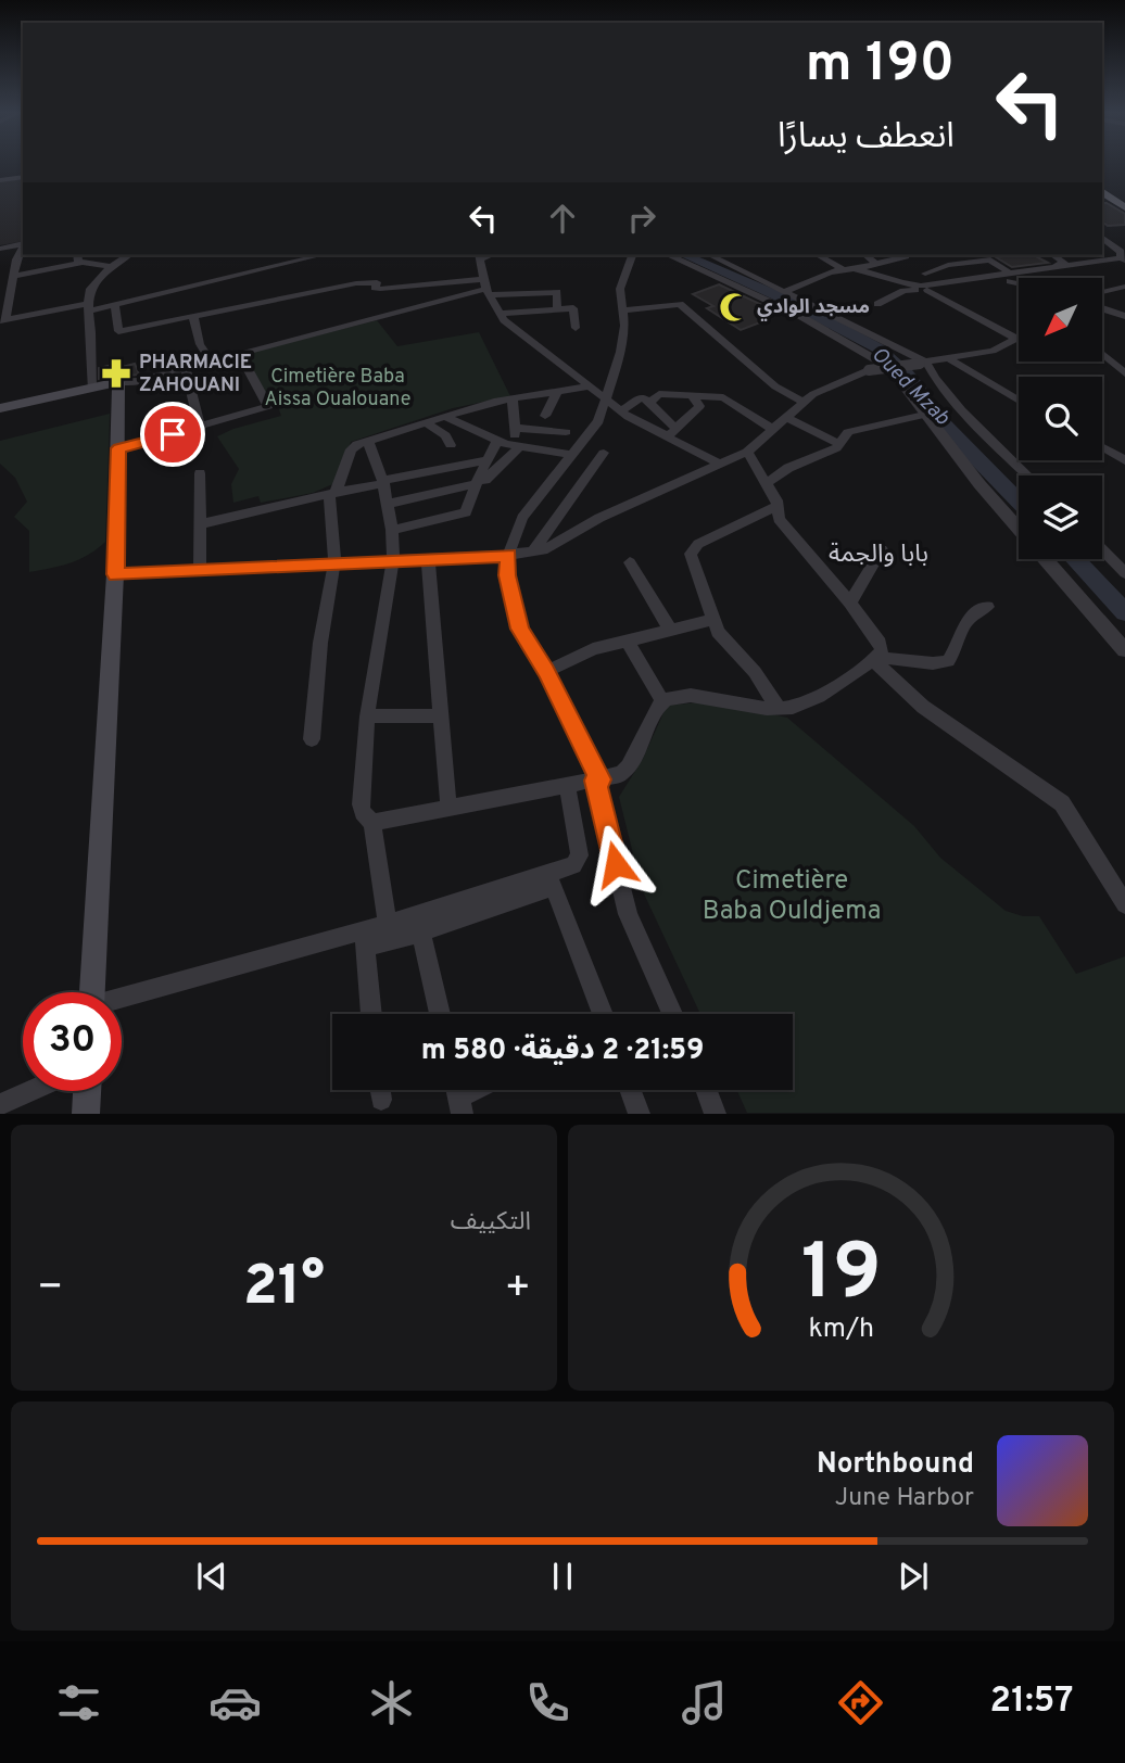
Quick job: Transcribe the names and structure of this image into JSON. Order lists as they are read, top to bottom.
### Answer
{
  "districts": ["بابا والجمة"],
  "water": ["Oued Mzab"],
  "parks": ["Cimetière Baba Aissa Oualouane", "Cimetière Baba Ouldjema"],
  "places": {
    "mosque": ["مسجد الوادي"],
    "pharmacy": ["PHARMACIE ZAHOUANI"]
  },
  "north": "bottom left",
  "page": {
    "turn": ["190 m", "انعطف يسارًا"],
    "limit": "30",
    "trip": "21:59 · 2 دقيقة · 580 m",
    "tile": "التكييف",
    "heat": ["−", "21°", "+"],
    "song": ["Northbound", "June Harbor"],
    "tabs": "21:57",
    "gauge": ["19", "km/h"]
  }
}
